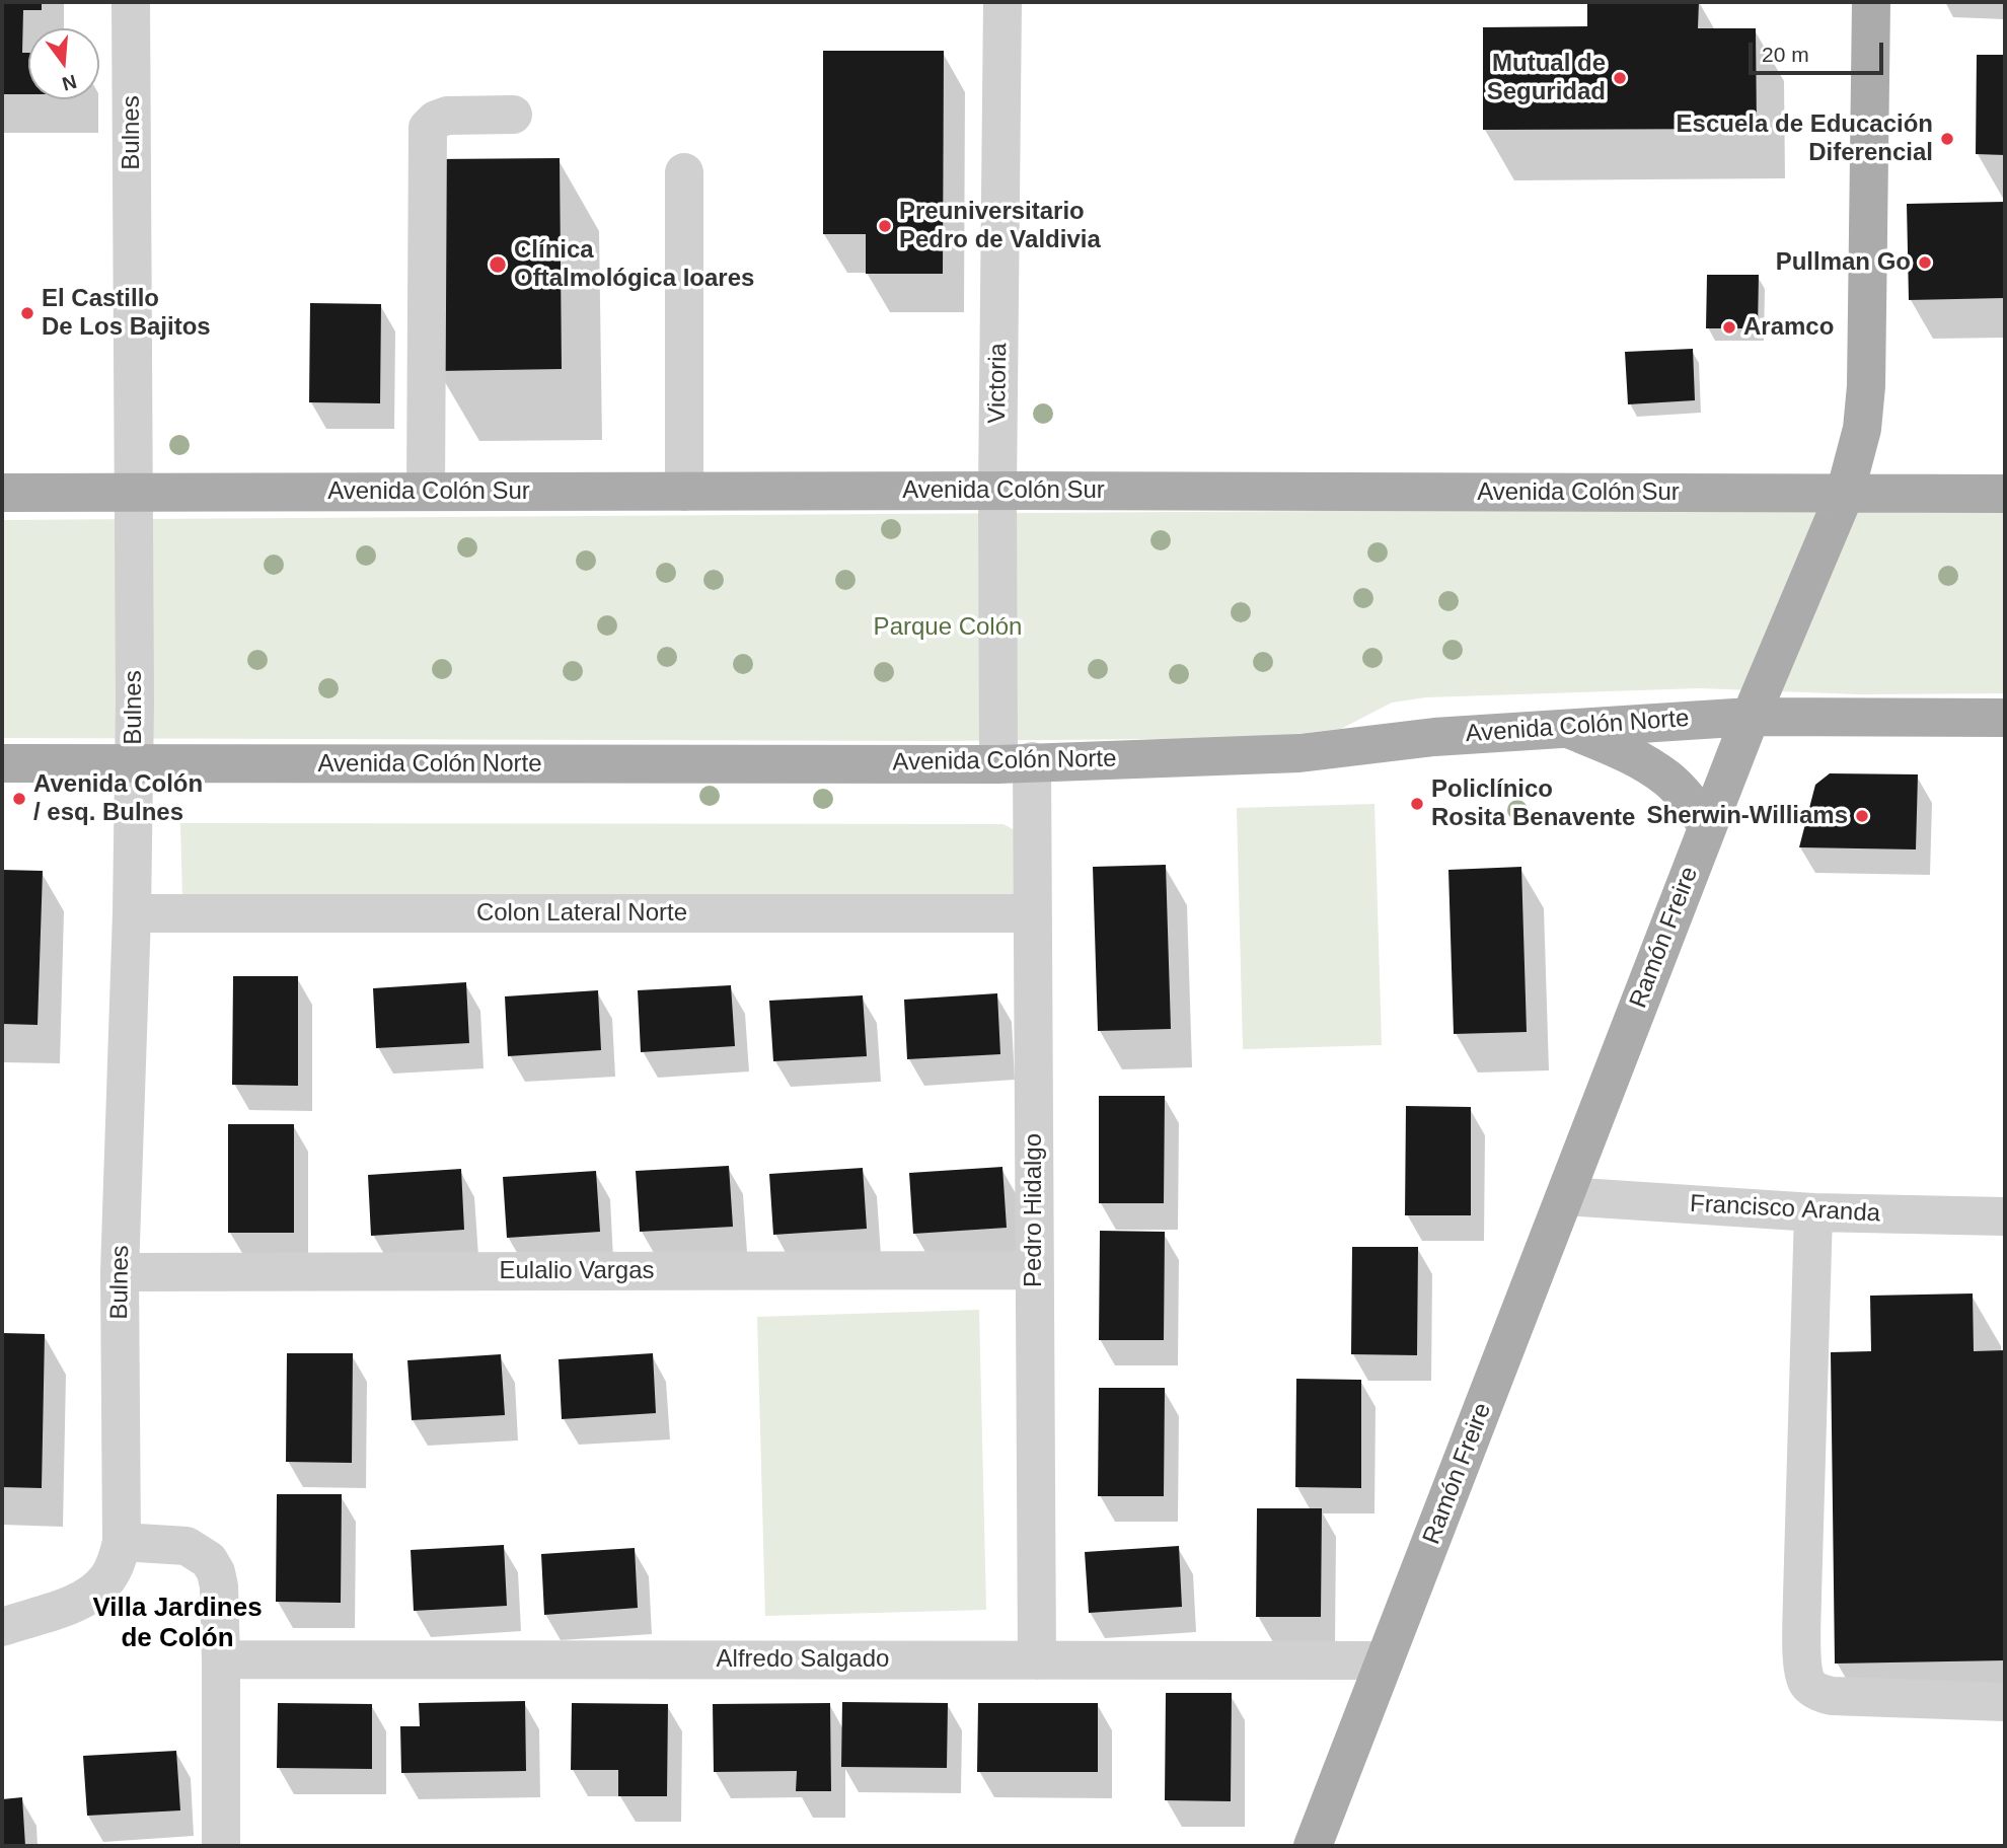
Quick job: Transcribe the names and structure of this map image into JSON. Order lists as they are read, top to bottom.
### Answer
{
  "streets": {
    "main road": ["Avenida Colón Sur", "Avenida Colón Norte", "Ramón Freire"],
    "street": [
      "Bulnes",
      "Victoria",
      "Colon Lateral Norte",
      "Francisco Aranda",
      "Pedro Hidalgo",
      "Eulalio Vargas",
      "Alfredo Salgado"
    ]
  },
  "crossings": [
    ["Bulnes", "Avenida Colón Sur"],
    ["Bulnes", "Avenida Colón Norte"],
    ["Bulnes", "Colon Lateral Norte"],
    ["Bulnes", "Eulalio Vargas"],
    ["Victoria", "Avenida Colón Sur"],
    ["Victoria", "Avenida Colón Norte"],
    ["Victoria", "Pedro Hidalgo"],
    ["Avenida Colón Sur", "Ramón Freire"],
    ["Avenida Colón Norte", "Ramón Freire"],
    ["Avenida Colón Norte", "Pedro Hidalgo"],
    ["Colon Lateral Norte", "Pedro Hidalgo"],
    ["Ramón Freire", "Francisco Aranda"],
    ["Ramón Freire", "Alfredo Salgado"],
    ["Pedro Hidalgo", "Eulalio Vargas"],
    ["Pedro Hidalgo", "Alfredo Salgado"]
  ],
  "districts": ["Villa Jardines de Colón"],
  "parks": ["Parque Colón"],
  "places": [
    "Mutual de Seguridad",
    "Escuela de Educación Diferencial",
    "Preuniversitario Pedro de Valdivia",
    "Pullman Go",
    "Clínica Oftalmológica Ioares",
    "El Castillo De Los Bajitos",
    "Aramco",
    "Avenida Colón / esq. Bulnes",
    "Policlínico Rosita Benavente",
    "Sherwin-Williams"
  ],
  "scale_bar": "20 m",
  "north": "bottom"
}
